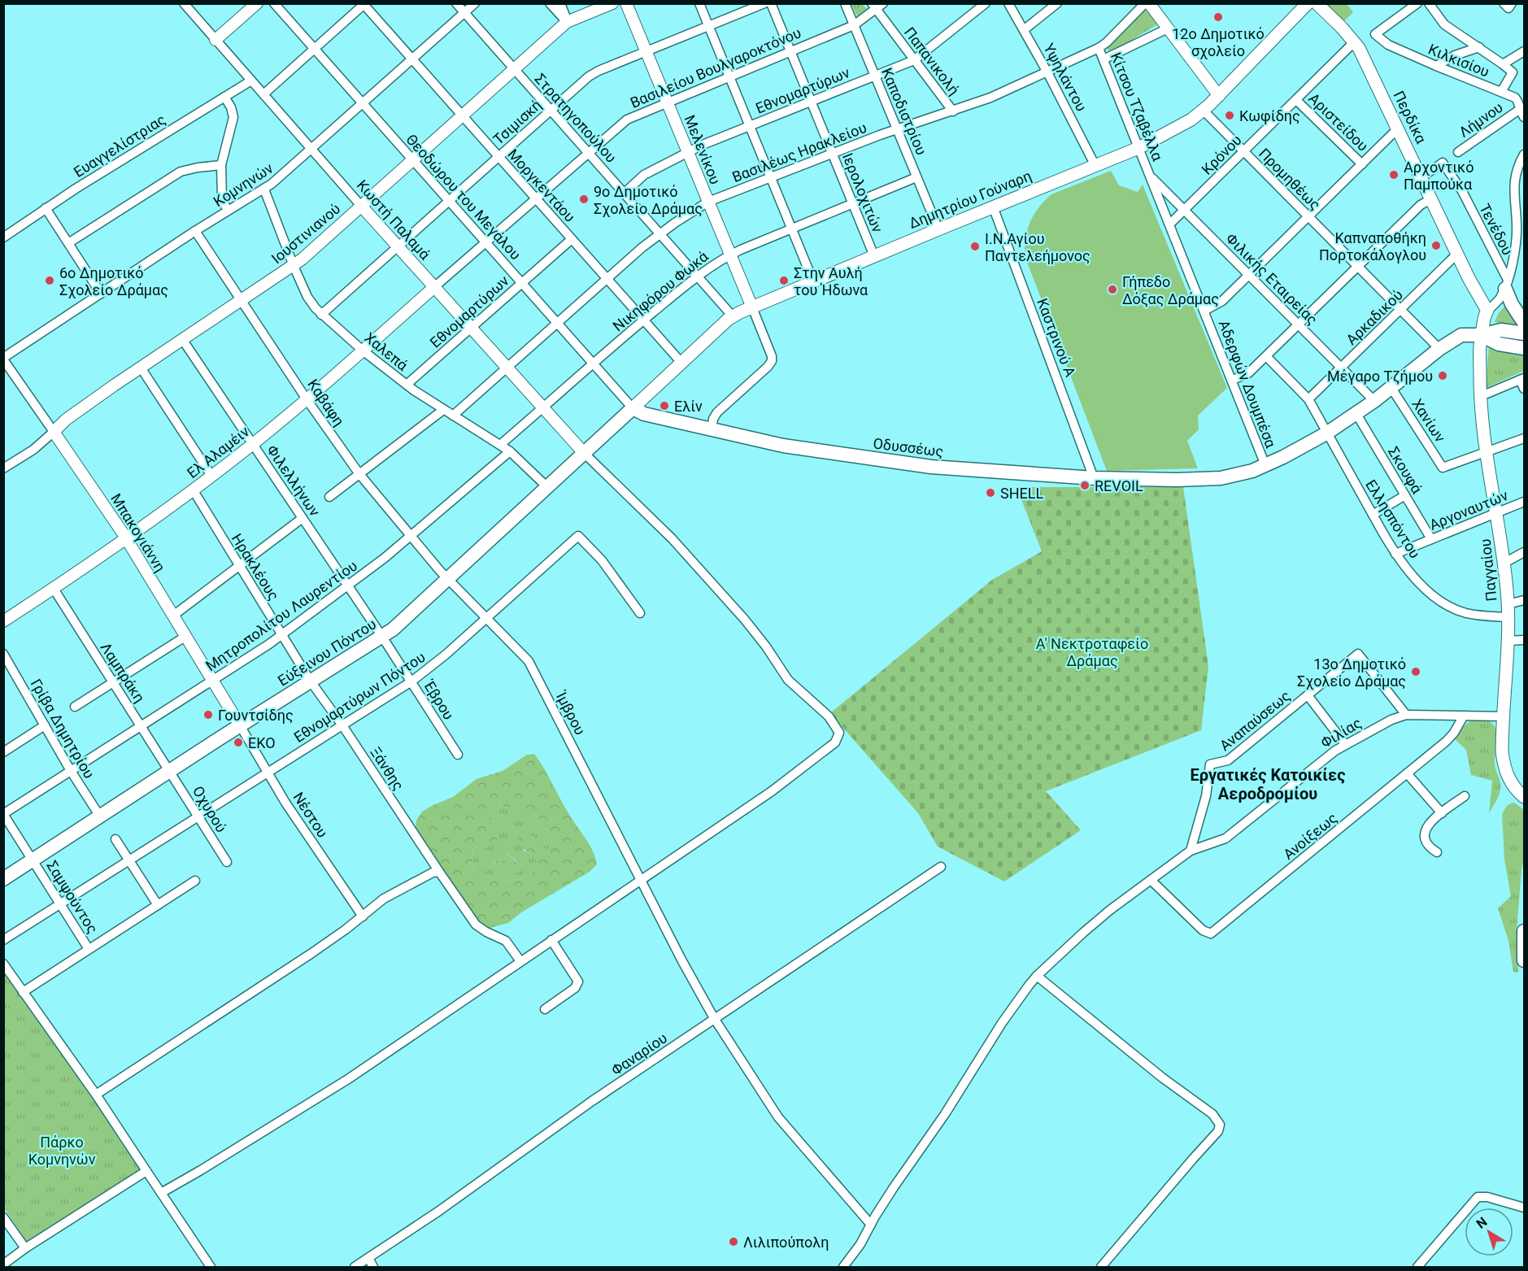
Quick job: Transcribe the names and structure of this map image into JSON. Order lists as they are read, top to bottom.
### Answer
{
  "streets": {
    "main road": [
      "Περδίκα",
      "Δημητρίου Γούναρη",
      "Οδυσσέως",
      "Παγγαίου",
      "Εύξεινου Πόντου"
    ],
    "street": [
      "Κιλκισίου",
      "Παπανικολή",
      "Βασιλείου Βουλγαροκτόνου",
      "Υψηλάντου",
      "Εθνομαρτύρων",
      "Κίτσου Τζαβέλλα",
      "Καποδιστρίου",
      "Στρατηγοπούλου",
      "Λήμνου",
      "Τσιμισκή",
      "Αριστείδου",
      "Ευαγγελίστριας",
      "Μελενίκου",
      "Βασιλέως Ηρακλείου",
      "Κρόνου",
      "Προμηθέως",
      "Κομνηνών",
      "Μοργκεντάου",
      "Ιερολοχιτών",
      "Θεοδώρου του Μεγάλου",
      "Κωστή Παλαμά",
      "Τενέδου",
      "Ιουστινιανού",
      "Φιλικής Εταιρείας",
      "Νικηφόρου Φωκά",
      "Αρκαδικού",
      "Καστρινού Α",
      "Χαλεπά",
      "Αδερφών Δουμπέσα",
      "Καβάφη",
      "Χανίων",
      "Ελ Αλαμέιν",
      "Σκουφά",
      "Φιλελλήνων",
      "Αργοναυτών",
      "Ελλησπόντου",
      "Μπακογιάννη",
      "Ηρακλέους",
      "Μητροπολίτου Λαυρεντίου",
      "Λαμπράκη",
      "Εθνομαρτύρων Πόντου",
      "Έβρου",
      "Ίμβρου",
      "Αναπαύσεως",
      "Γρίβα Δημητρίου",
      "Φιλίας",
      "Ξάνθης",
      "Οχυρού",
      "Νέστου",
      "Ανοίξεως",
      "Σαμψούντος",
      "Φαναρίου"
    ]
  },
  "crossings": [
    ["Κιλκισίου", "Λήμνου"],
    ["Παπανικολή", "Βασιλείου Βουλγαροκτόνου"],
    ["Παπανικολή", "Εθνομαρτύρων"],
    ["Παπανικολή", "Βασιλέως Ηρακλείου"],
    ["Βασιλείου Βουλγαροκτόνου", "Καποδιστρίου"],
    ["Βασιλείου Βουλγαροκτόνου", "Στρατηγοπούλου"],
    ["Βασιλείου Βουλγαροκτόνου", "Μελενίκου"],
    ["Βασιλείου Βουλγαροκτόνου", "Μοργκεντάου"],
    ["Βασιλείου Βουλγαροκτόνου", "Ιερολοχιτών"],
    ["Βασιλείου Βουλγαροκτόνου", "Θεοδώρου του Μεγάλου"],
    ["Βασιλείου Βουλγαροκτόνου", "Κωστή Παλαμά"],
    ["Βασιλείου Βουλγαροκτόνου", "Ελ Αλαμέιν"],
    ["Υψηλάντου", "Βασιλέως Ηρακλείου"],
    ["Υψηλάντου", "Δημητρίου Γούναρη"],
    ["Εθνομαρτύρων", "Καποδιστρίου"],
    ["Εθνομαρτύρων", "Στρατηγοπούλου"],
    ["Εθνομαρτύρων", "Μελενίκου"],
    ["Εθνομαρτύρων", "Μοργκεντάου"],
    ["Εθνομαρτύρων", "Ιερολοχιτών"],
    ["Εθνομαρτύρων", "Θεοδώρου του Μεγάλου"],
    ["Εθνομαρτύρων", "Κωστή Παλαμά"],
    ["Εθνομαρτύρων", "Χαλεπά"],
    ["Κίτσου Τζαβέλλα", "Βασιλέως Ηρακλείου"],
    ["Κίτσου Τζαβέλλα", "Δημητρίου Γούναρη"],
    ["Κίτσου Τζαβέλλα", "Φιλικής Εταιρείας"],
    ["Κίτσου Τζαβέλλα", "Αδερφών Δουμπέσα"],
    ["Καποδιστρίου", "Βασιλέως Ηρακλείου"],
    ["Καποδιστρίου", "Δημητρίου Γούναρη"],
    ["Καποδιστρίου", "Νικηφόρου Φωκά"],
    ["Περδίκα", "Κρόνου"],
    ["Περδίκα", "Τενέδου"],
    ["Περδίκα", "Αρκαδικού"],
    ["Στρατηγοπούλου", "Τσιμισκή"],
    ["Στρατηγοπούλου", "Βασιλέως Ηρακλείου"],
    ["Στρατηγοπούλου", "Κομνηνών"],
    ["Στρατηγοπούλου", "Δημητρίου Γούναρη"],
    ["Στρατηγοπούλου", "Ιουστινιανού"],
    ["Στρατηγοπούλου", "Νικηφόρου Φωκά"],
    ["Τσιμισκή", "Μελενίκου"],
    ["Τσιμισκή", "Μοργκεντάου"],
    ["Τσιμισκή", "Θεοδώρου του Μεγάλου"],
    ["Τσιμισκή", "Κωστή Παλαμά"],
    ["Τσιμισκή", "Χαλεπά"],
    ["Αριστείδου", "Κρόνου"],
    ["Ευαγγελίστριας", "Κωστή Παλαμά"],
    ["Μελενίκου", "Βασιλέως Ηρακλείου"],
    ["Μελενίκου", "Δημητρίου Γούναρη"],
    ["Μελενίκου", "Νικηφόρου Φωκά"],
    ["Βασιλέως Ηρακλείου", "Μοργκεντάου"],
    ["Βασιλέως Ηρακλείου", "Ιερολοχιτών"],
    ["Βασιλέως Ηρακλείου", "Θεοδώρου του Μεγάλου"],
    ["Βασιλέως Ηρακλείου", "Κωστή Παλαμά"],
    ["Βασιλέως Ηρακλείου", "Χαλεπά"],
    ["Κρόνου", "Προμηθέως"],
    ["Κρόνου", "Φιλικής Εταιρείας"],
    ["Κρόνου", "Αδερφών Δουμπέσα"],
    ["Προμηθέως", "Δημητρίου Γούναρη"],
    ["Προμηθέως", "Αρκαδικού"],
    ["Προμηθέως", "Οδυσσέως"],
    ["Κομνηνών", "Μοργκεντάου"],
    ["Κομνηνών", "Θεοδώρου του Μεγάλου"],
    ["Κομνηνών", "Κωστή Παλαμά"],
    ["Κομνηνών", "Χαλεπά"],
    ["Κομνηνών", "Καβάφη"],
    ["Κομνηνών", "Μπακογιάννη"],
    ["Μοργκεντάου", "Δημητρίου Γούναρη"],
    ["Μοργκεντάου", "Ιουστινιανού"],
    ["Μοργκεντάου", "Νικηφόρου Φωκά"],
    ["Ιερολοχιτών", "Δημητρίου Γούναρη"],
    ["Ιερολοχιτών", "Νικηφόρου Φωκά"],
    ["Θεοδώρου του Μεγάλου", "Δημητρίου Γούναρη"],
    ["Θεοδώρου του Μεγάλου", "Ιουστινιανού"],
    ["Θεοδώρου του Μεγάλου", "Νικηφόρου Φωκά"],
    ["Θεοδώρου του Μεγάλου", "Οδυσσέως"],
    ["Θεοδώρου του Μεγάλου", "Εύξεινου Πόντου"],
    ["Δημητρίου Γούναρη", "Καστρινού Α"],
    ["Δημητρίου Γούναρη", "Οδυσσέως"],
    ["Δημητρίου Γούναρη", "Εύξεινου Πόντου"],
    ["Κωστή Παλαμά", "Ιουστινιανού"],
    ["Κωστή Παλαμά", "Νικηφόρου Φωκά"],
    ["Κωστή Παλαμά", "Ελ Αλαμέιν"],
    ["Κωστή Παλαμά", "Εύξεινου Πόντου"],
    ["Ιουστινιανού", "Χαλεπά"],
    ["Ιουστινιανού", "Καβάφη"],
    ["Ιουστινιανού", "Φιλελλήνων"],
    ["Ιουστινιανού", "Μπακογιάννη"],
    ["Φιλικής Εταιρείας", "Αρκαδικού"],
    ["Φιλικής Εταιρείας", "Αδερφών Δουμπέσα"],
    ["Φιλικής Εταιρείας", "Οδυσσέως"],
    ["Νικηφόρου Φωκά", "Χαλεπά"],
    ["Αρκαδικού", "Ελλησπόντου"],
    ["Καστρινού Α", "Οδυσσέως"],
    ["Χαλεπά", "Ελ Αλαμέιν"],
    ["Χαλεπά", "Μητροπολίτου Λαυρεντίου"],
    ["Χαλεπά", "Εύξεινου Πόντου"],
    ["Αδερφών Δουμπέσα", "Οδυσσέως"],
    ["Καβάφη", "Ελ Αλαμέιν"],
    ["Καβάφη", "Μητροπολίτου Λαυρεντίου"],
    ["Καβάφη", "Εύξεινου Πόντου"],
    ["Καβάφη", "Ίμβρου"],
    ["Χανίων", "Οδυσσέως"],
    ["Χανίων", "Παγγαίου"],
    ["Οδυσσέως", "Σκουφά"],
    ["Οδυσσέως", "Ελλησπόντου"],
    ["Οδυσσέως", "Παγγαίου"],
    ["Οδυσσέως", "Εύξεινου Πόντου"],
    ["Ελ Αλαμέιν", "Φιλελλήνων"],
    ["Ελ Αλαμέιν", "Μπακογιάννη"],
    ["Ελ Αλαμέιν", "Ηρακλέους"],
    ["Ελ Αλαμέιν", "Λαμπράκη"],
    ["Σκουφά", "Αργοναυτών"],
    ["Φιλελλήνων", "Μητροπολίτου Λαυρεντίου"],
    ["Φιλελλήνων", "Εύξεινου Πόντου"],
    ["Φιλελλήνων", "Έβρου"],
    ["Αργοναυτών", "Ελλησπόντου"],
    ["Αργοναυτών", "Παγγαίου"],
    ["Ελλησπόντου", "Παγγαίου"],
    ["Μπακογιάννη", "Μητροπολίτου Λαυρεντίου"],
    ["Μπακογιάννη", "Εύξεινου Πόντου"],
    ["Μπακογιάννη", "Νέστου"],
    ["Ηρακλέους", "Μητροπολίτου Λαυρεντίου"],
    ["Ηρακλέους", "Εύξεινου Πόντου"],
    ["Ηρακλέους", "Ξάνθης"],
    ["Παγγαίου", "Φιλίας"],
    ["Μητροπολίτου Λαυρεντίου", "Λαμπράκη"],
    ["Μητροπολίτου Λαυρεντίου", "Γρίβα Δημητρίου"],
    ["Μητροπολίτου Λαυρεντίου", "Σαμψούντος"],
    ["Εύξεινου Πόντου", "Λαμπράκη"],
    ["Εύξεινου Πόντου", "Έβρου"],
    ["Εύξεινου Πόντου", "Ίμβρου"],
    ["Εύξεινου Πόντου", "Γρίβα Δημητρίου"],
    ["Εύξεινου Πόντου", "Ξάνθης"],
    ["Εύξεινου Πόντου", "Οχυρού"],
    ["Εύξεινου Πόντου", "Νέστου"],
    ["Εύξεινου Πόντου", "Σαμψούντος"],
    ["Λαμπράκη", "Οχυρού"],
    ["Εθνομαρτύρων Πόντου", "Έβρου"],
    ["Εθνομαρτύρων Πόντου", "Ίμβρου"],
    ["Εθνομαρτύρων Πόντου", "Ξάνθης"],
    ["Εθνομαρτύρων Πόντου", "Οχυρού"],
    ["Εθνομαρτύρων Πόντου", "Νέστου"],
    ["Εθνομαρτύρων Πόντου", "Σαμψούντος"],
    ["Ίμβρου", "Φιλίας"],
    ["Ίμβρου", "Φαναρίου"],
    ["Αναπαύσεως", "Φιλίας"],
    ["Φιλίας", "Ανοίξεως"]
  ],
  "districts": ["Εργατικές Κατοικίες Αεροδρομίου"],
  "parks": ["Α' Νεκτροταφείο Δράμας", "Πάρκο Κομνηνών"],
  "places": [
    "12ο Δημοτικό σχολείο",
    "Κωφίδης",
    "Αρχοντικό Παμπούκα",
    "9ο Δημοτικό Σχολείο Δράμας",
    "Καπναποθήκη Πορτοκάλογλου",
    "Ι.Ν.Αγίου Παντελεήμονος",
    "6o Δημοτικό Σχολείο Δράμας",
    "Στην Αυλή του Ήδωνα",
    "Γήπεδο Δόξας Δράμας",
    "Μέγαρο Τζήμου",
    "Ελίν",
    "REVOIL",
    "SHELL",
    "13ο Δημοτικό Σχολείο Δράμας",
    "Γουντσίδης",
    "EKO",
    "Λιλιπούπολη"
  ],
  "north": "top left"
}
